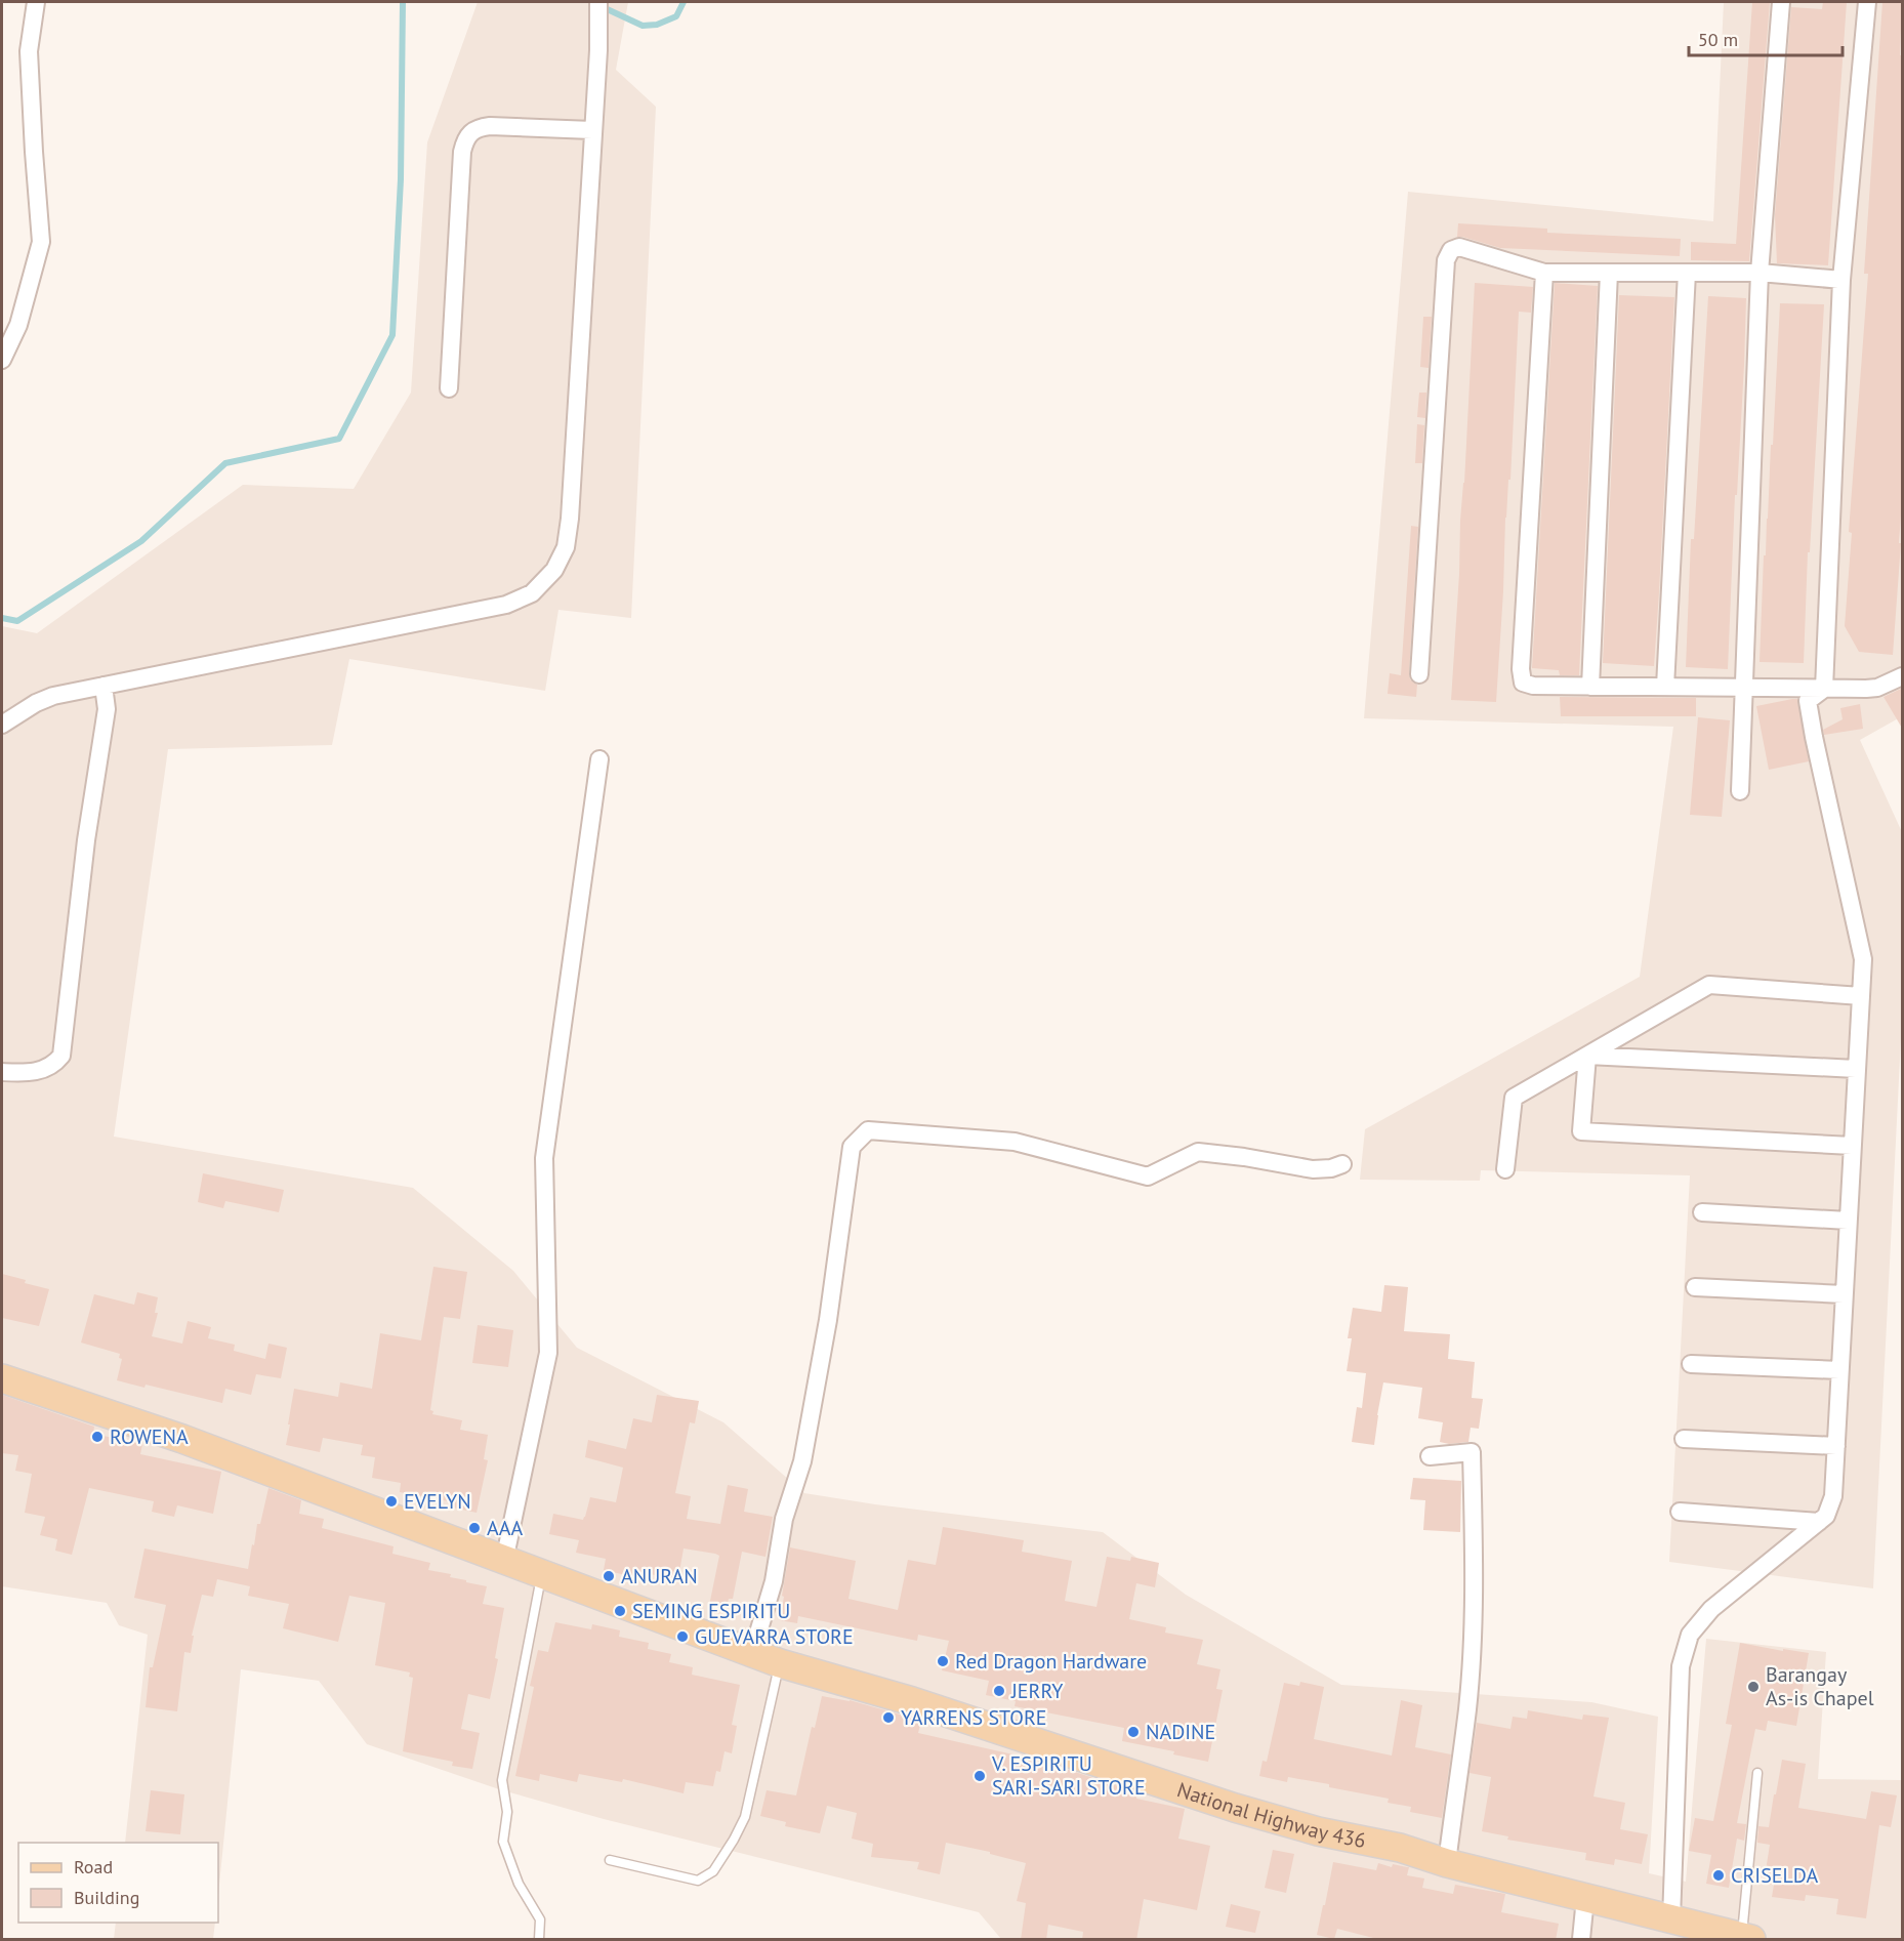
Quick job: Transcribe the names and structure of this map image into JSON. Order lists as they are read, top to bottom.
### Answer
{
  "streets": {
    "main road": ["National Highway 436"]
  },
  "places": [
    "ROWENA",
    "EVELYN",
    "AAA",
    "ANURAN",
    "SEMING ESPIRITU",
    "GUEVARRA STORE",
    "Red Dragon Hardware",
    "Barangay As-is Chapel",
    "JERRY",
    "YARRENS STORE",
    "NADINE",
    "V. ESPIRITU SARI-SARI STORE",
    "CRISELDA"
  ],
  "legend": ["Road", "Building"],
  "scale_bar": "50 m"
}
